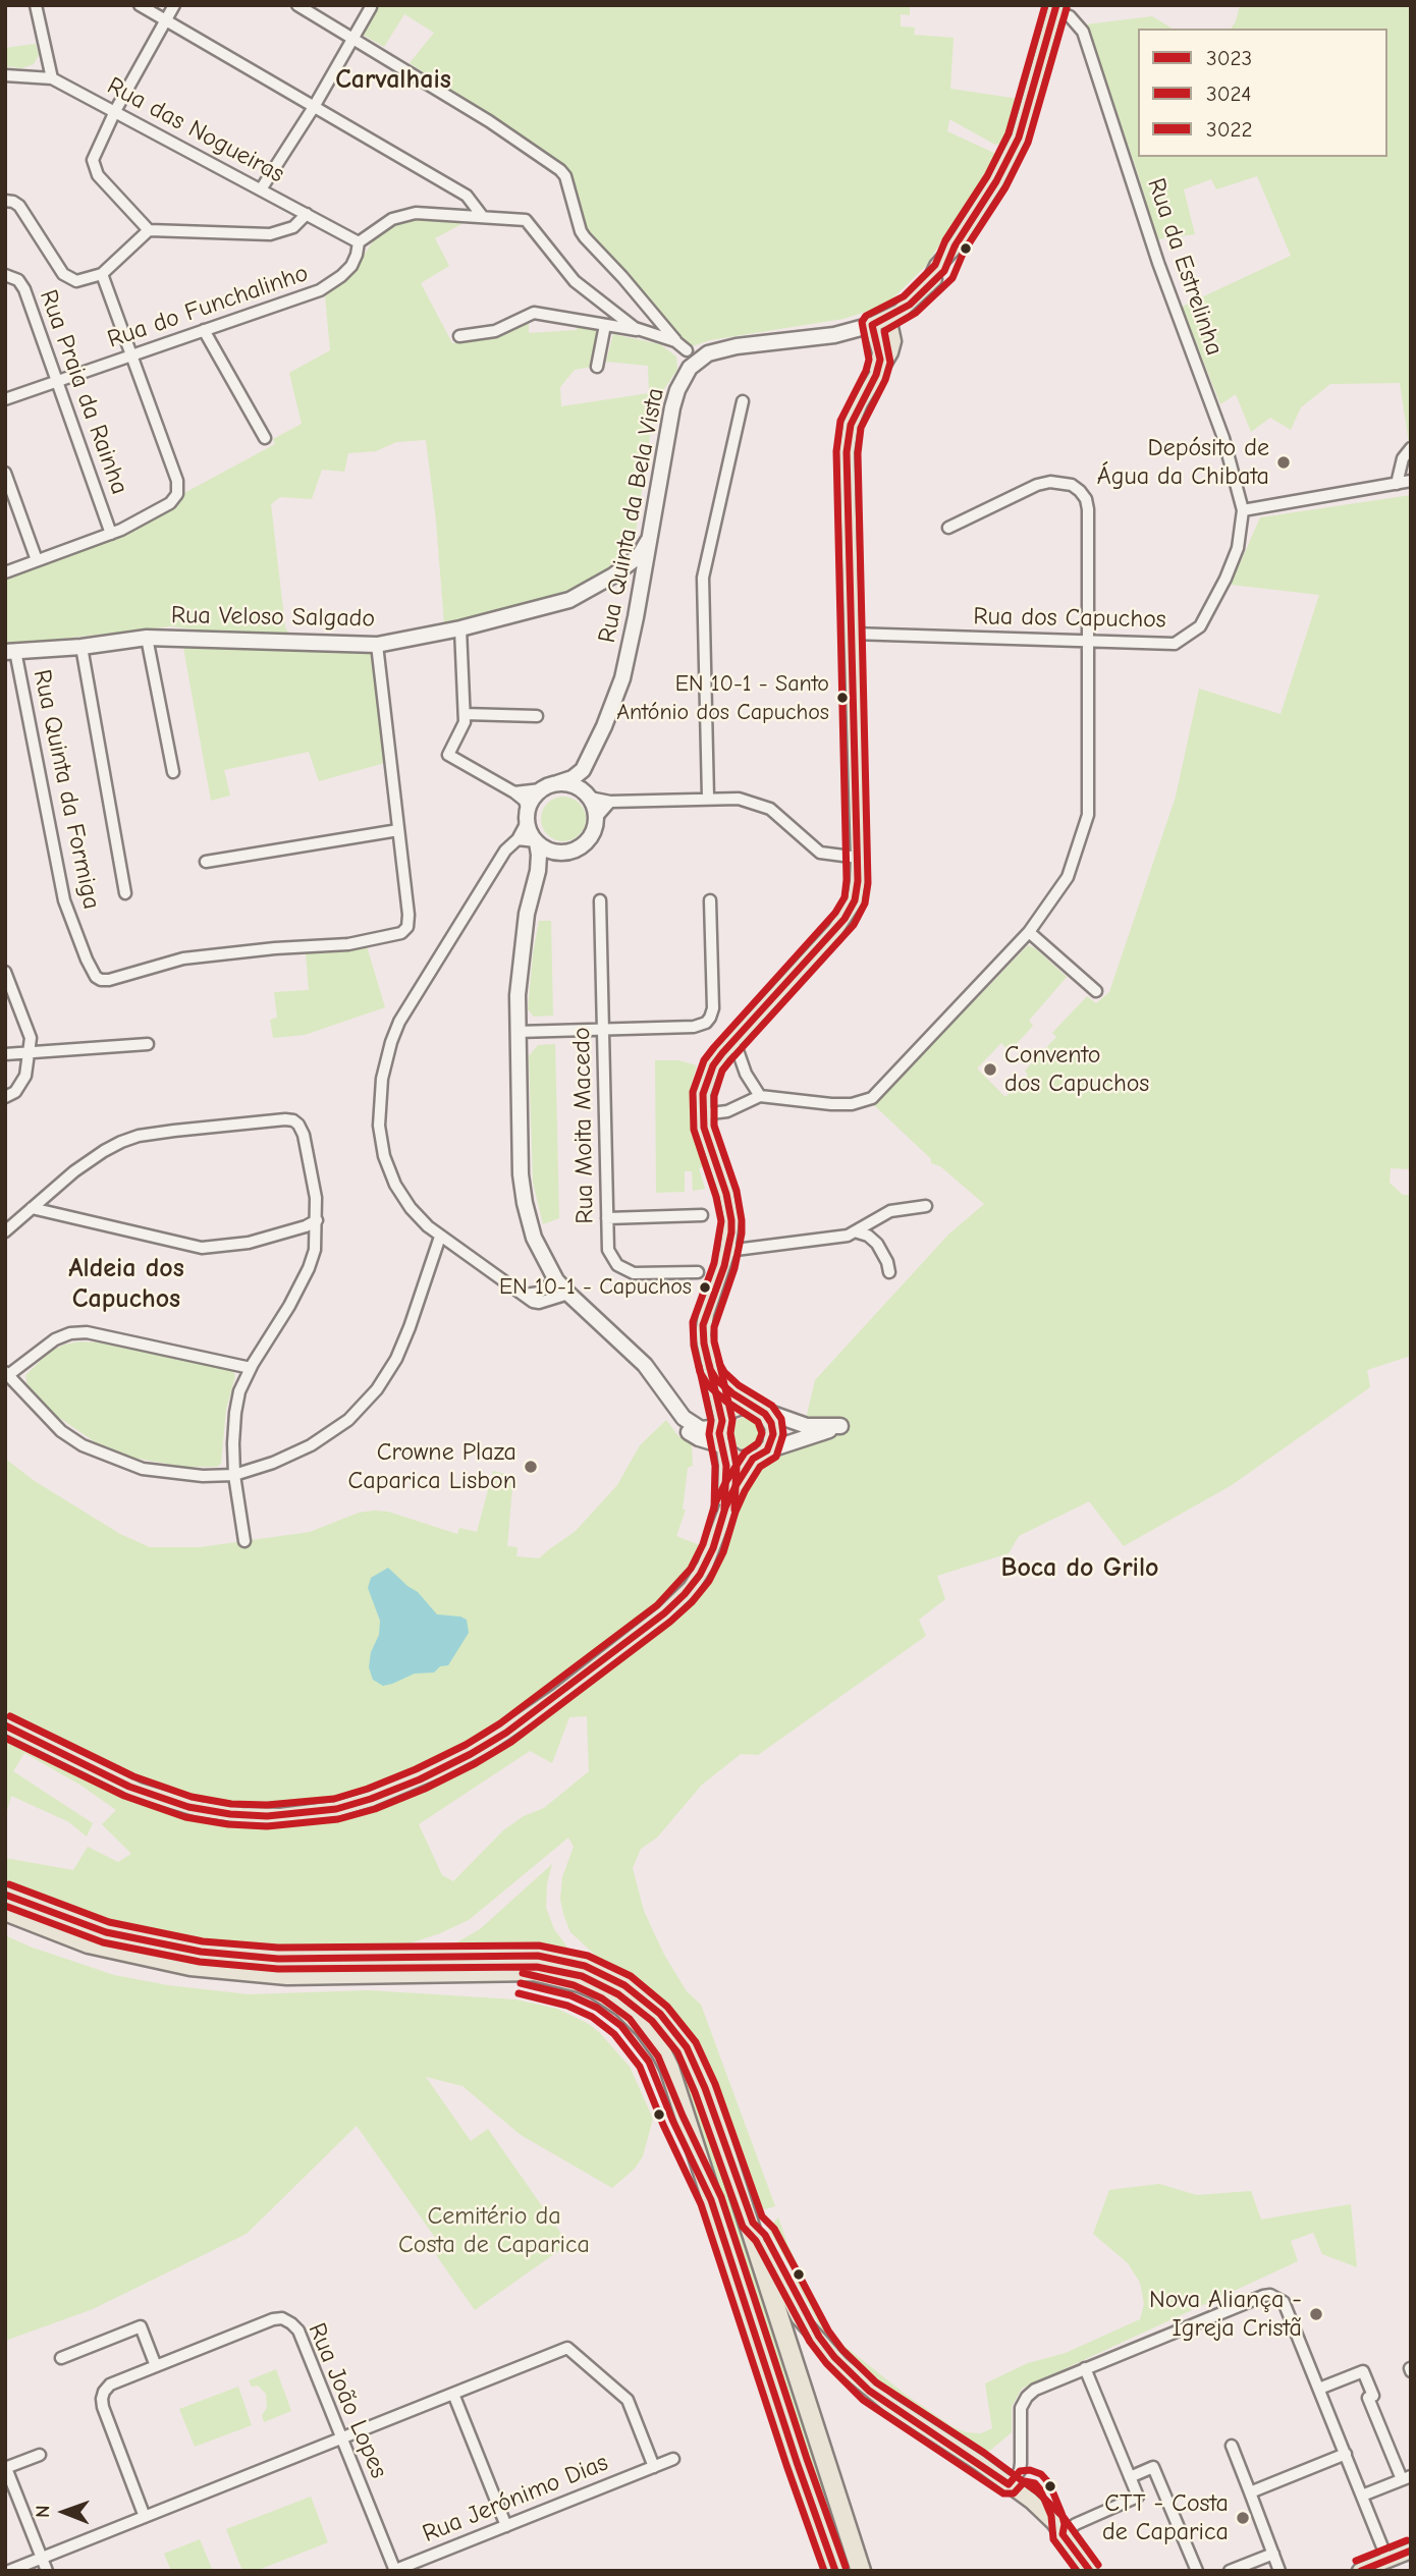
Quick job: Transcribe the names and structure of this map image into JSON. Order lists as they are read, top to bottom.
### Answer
{
  "streets": {
    "street": [
      "Rua das Nogueiras",
      "Rua da Estrelinha",
      "Rua do Funchalinho",
      "Rua Praia da Rainha",
      "Rua Quinta da Bela Vista",
      "Rua Veloso Salgado",
      "Rua dos Capuchos",
      "Rua Quinta da Formiga",
      "Rua Moita Macedo",
      "Rua João Lopes",
      "Rua Jerónimo Dias"
    ]
  },
  "crossings": [
    ["Rua das Nogueiras", "Rua do Funchalinho"],
    ["Rua da Estrelinha", "Rua dos Capuchos"],
    ["Rua do Funchalinho", "Rua Praia da Rainha"],
    ["Rua do Funchalinho", "Rua Quinta da Bela Vista"],
    ["Rua Quinta da Bela Vista", "Rua Veloso Salgado"],
    ["Rua Veloso Salgado", "Rua Quinta da Formiga"],
    ["Rua João Lopes", "Rua Jerónimo Dias"]
  ],
  "districts": ["Carvalhais", "Aldeia dos Capuchos", "Boca do Grilo"],
  "parks": ["Cemitério da Costa de Caparica"],
  "places": [
    "Depósito de Água da Chibata",
    "EN 10-1 - Santo António dos Capuchos",
    "Convento dos Capuchos",
    "EN 10-1 - Capuchos",
    "Crowne Plaza Caparica Lisbon",
    "Nova Aliança - Igreja Cristã",
    "CTT - Costa de Caparica"
  ],
  "lines": ["transit line 3023", "transit line 3022", "transit line 3024"],
  "legend": ["3023", "3024", "3022"],
  "north": "left"
}
